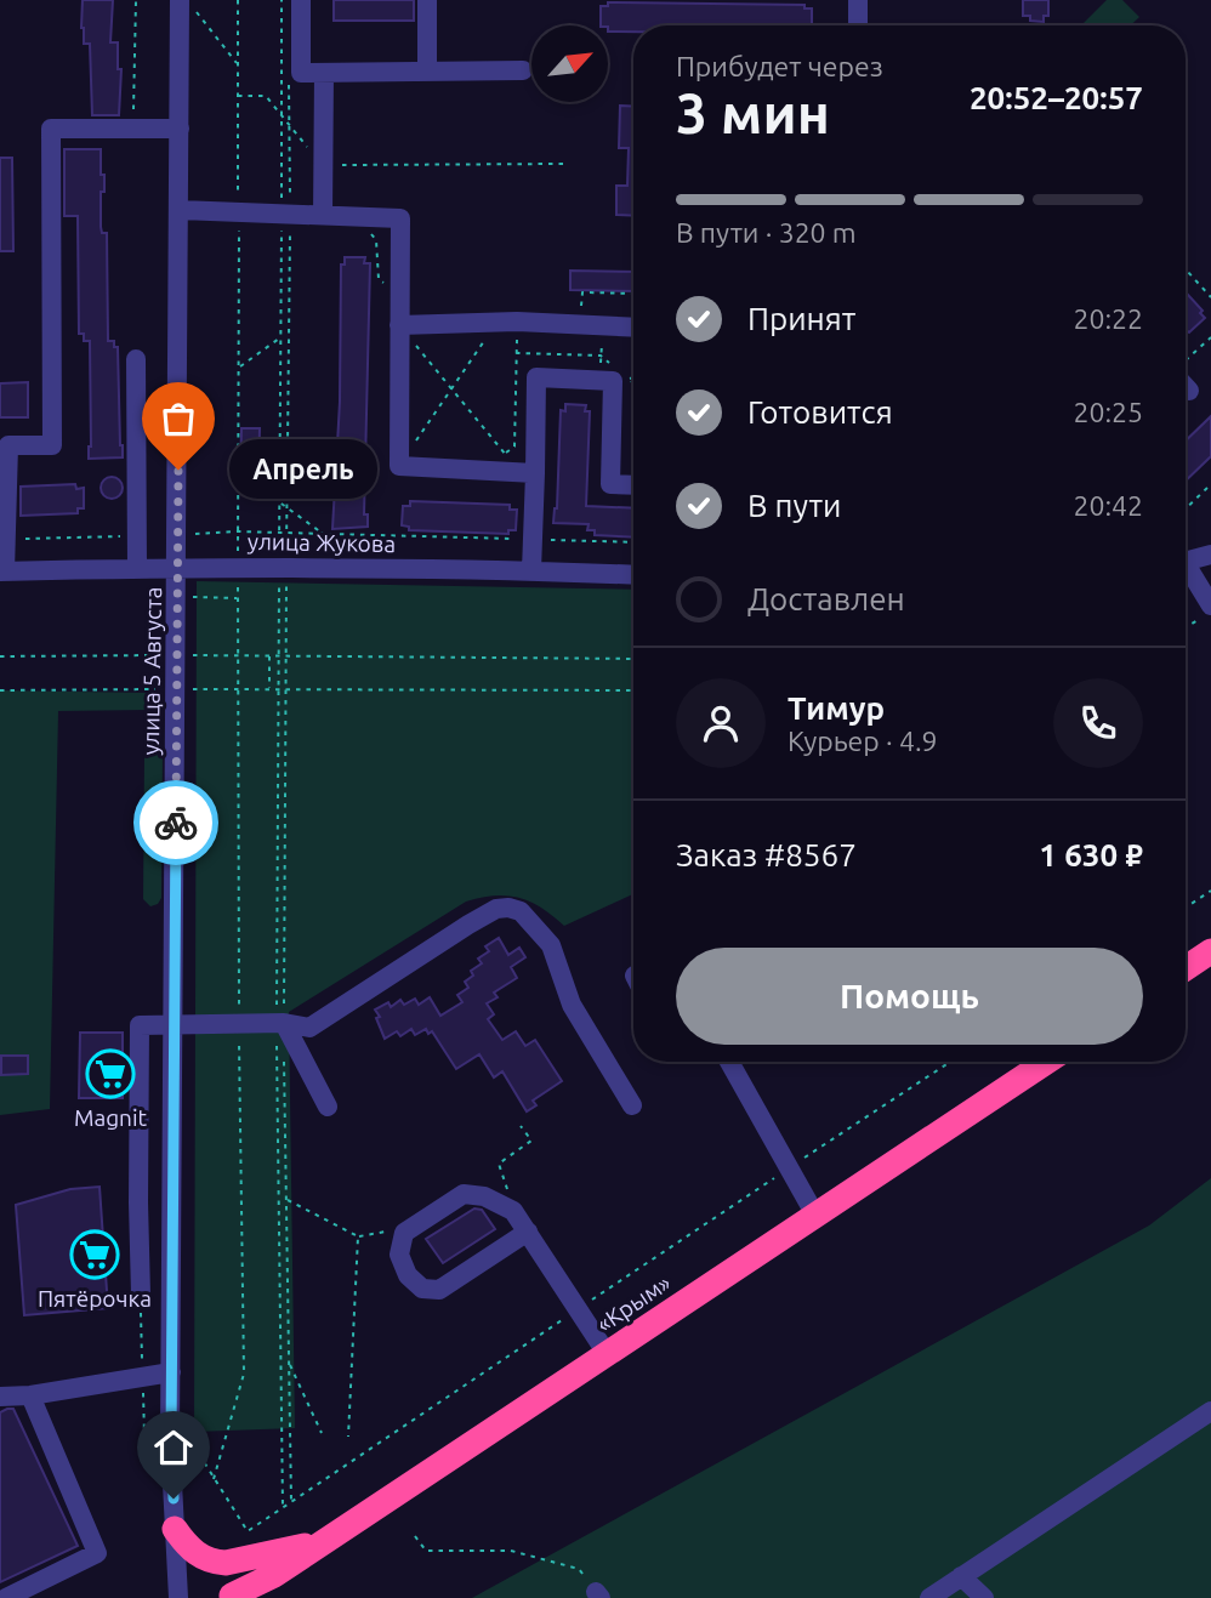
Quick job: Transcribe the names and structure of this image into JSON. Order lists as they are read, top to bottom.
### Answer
{
  "streets": {
    "highway": ["«Крым»"],
    "street": ["улица Жукова", "улица 5 Августа"]
  },
  "crossings": [
    ["улица Жукова", "улица 5 Августа"]
  ],
  "places": {
    "other": ["Апрель"],
    "supermarket": ["Magnit", "Пятёрочка"]
  },
  "north": "top right",
  "page": {
    "heading": ["3 мин", "Прибудет через", "20:52–20:57"],
    "panel": [
      "Тимур",
      "Курьер · 4.9",
      "Заказ #8567",
      "1 630 ₽"
    ],
    "bar": "В пути · 320 m",
    "list": [
      ["Принят", "20:22"],
      ["Готовится", "20:25"],
      ["В пути", "20:42"],
      "Доставлен"
    ],
    "bubble": "Апрель",
    "buttons": "Помощь"
  }
}
